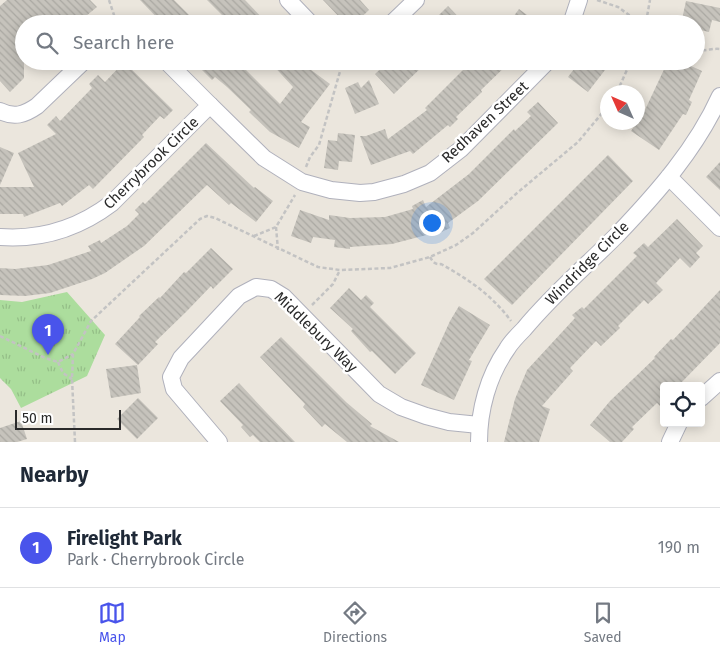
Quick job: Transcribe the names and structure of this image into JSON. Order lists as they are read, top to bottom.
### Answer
{
  "streets": {
    "street": [
      "Redhaven Street",
      "Cherrybrook Circle",
      "Windridge Circle",
      "Middlebury Way"
    ]
  },
  "crossings": [
    ["Redhaven Street", "Cherrybrook Circle"],
    ["Windridge Circle", "Middlebury Way"]
  ],
  "scale_bar": "50 m",
  "north": "top left",
  "page": {
    "search": "Search here",
    "pins": "1",
    "scale": "50 m",
    "heading": "Nearby",
    "list": [
      {
        "mark": "1",
        "name": "Firelight Park",
        "note": "Park · Cherrybrook Circle",
        "value": "190 m"
      }
    ],
    "nav": ["Map", "Directions", "Saved"]
  }
}
